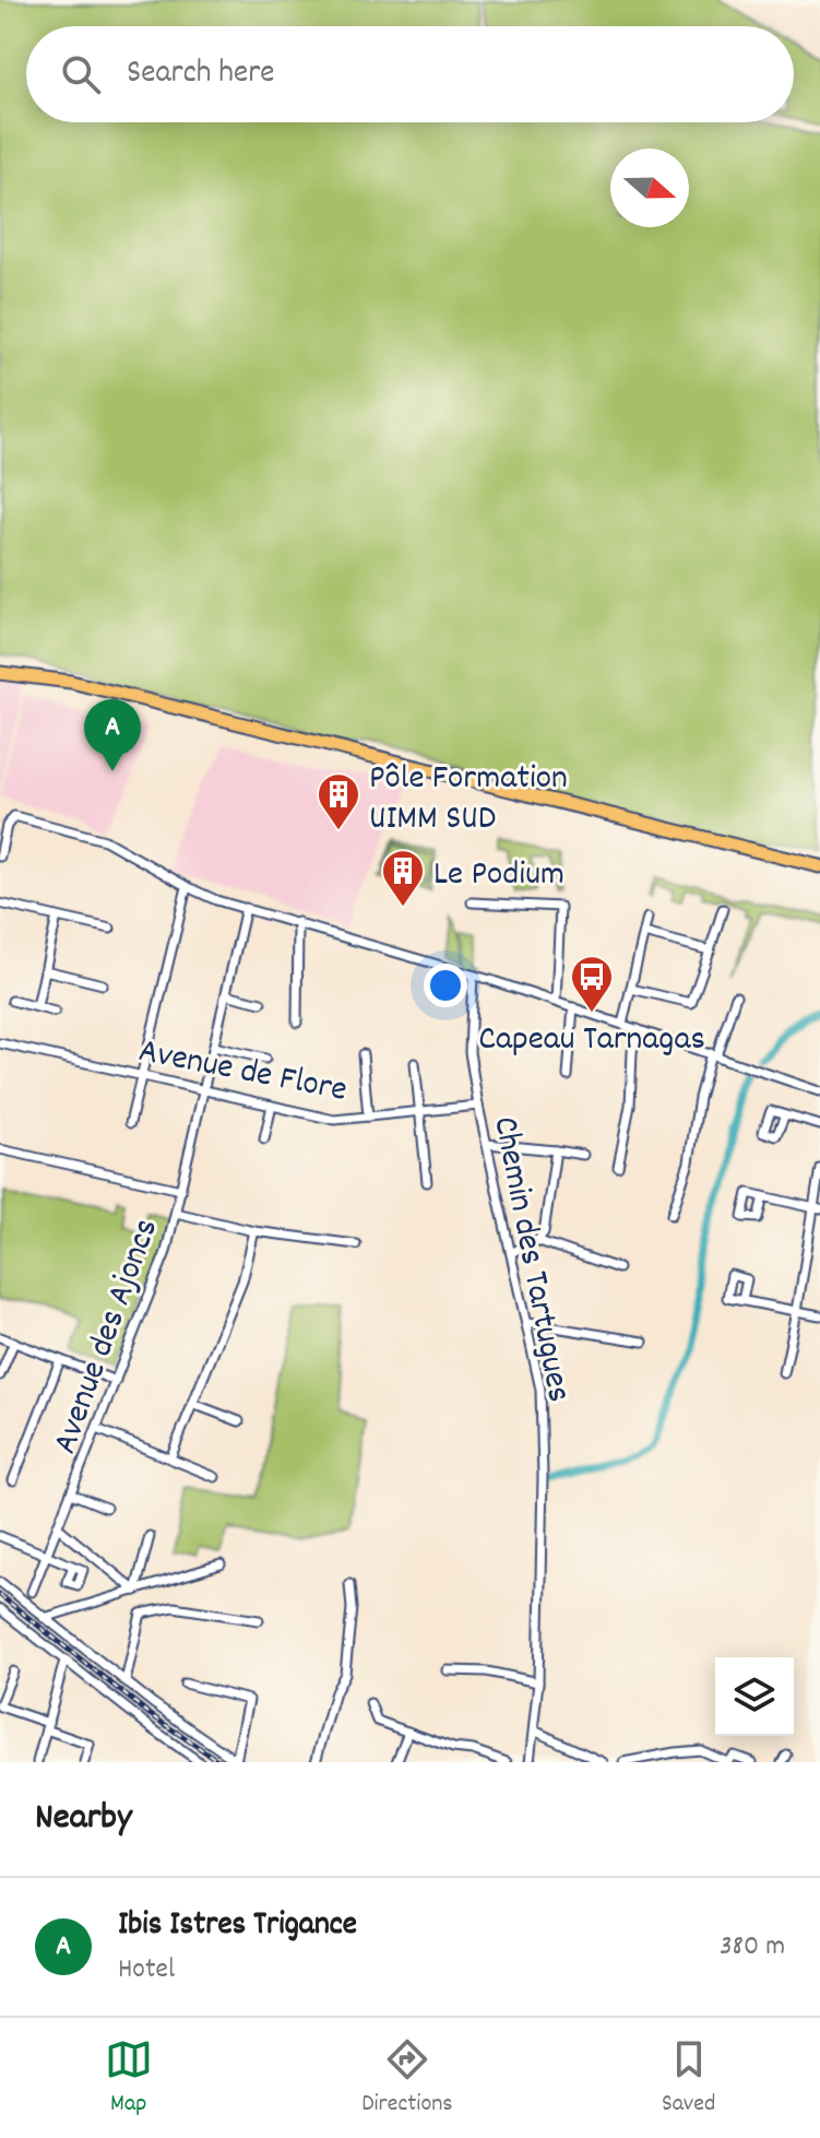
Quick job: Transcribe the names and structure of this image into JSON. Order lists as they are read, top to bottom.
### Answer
{
  "streets": {
    "street": ["Avenue de Flore", "Chemin des Tartugues", "Avenue des Ajoncs"]
  },
  "crossings": [
    ["Avenue de Flore", "Chemin des Tartugues"],
    ["Avenue de Flore", "Avenue des Ajoncs"]
  ],
  "places": {
    "building": ["Pôle Formation UIMM SUD", "Le Podium"],
    "bus stop": ["Capeau Tarnagas"]
  },
  "north": "right",
  "page": {
    "search": "Search here",
    "pins": "A",
    "heading": "Nearby",
    "list": [
      {
        "mark": "A",
        "name": "Ibis Istres Trigance",
        "note": "Hotel",
        "value": "380 m"
      }
    ],
    "nav": ["Map", "Directions", "Saved"]
  }
}
